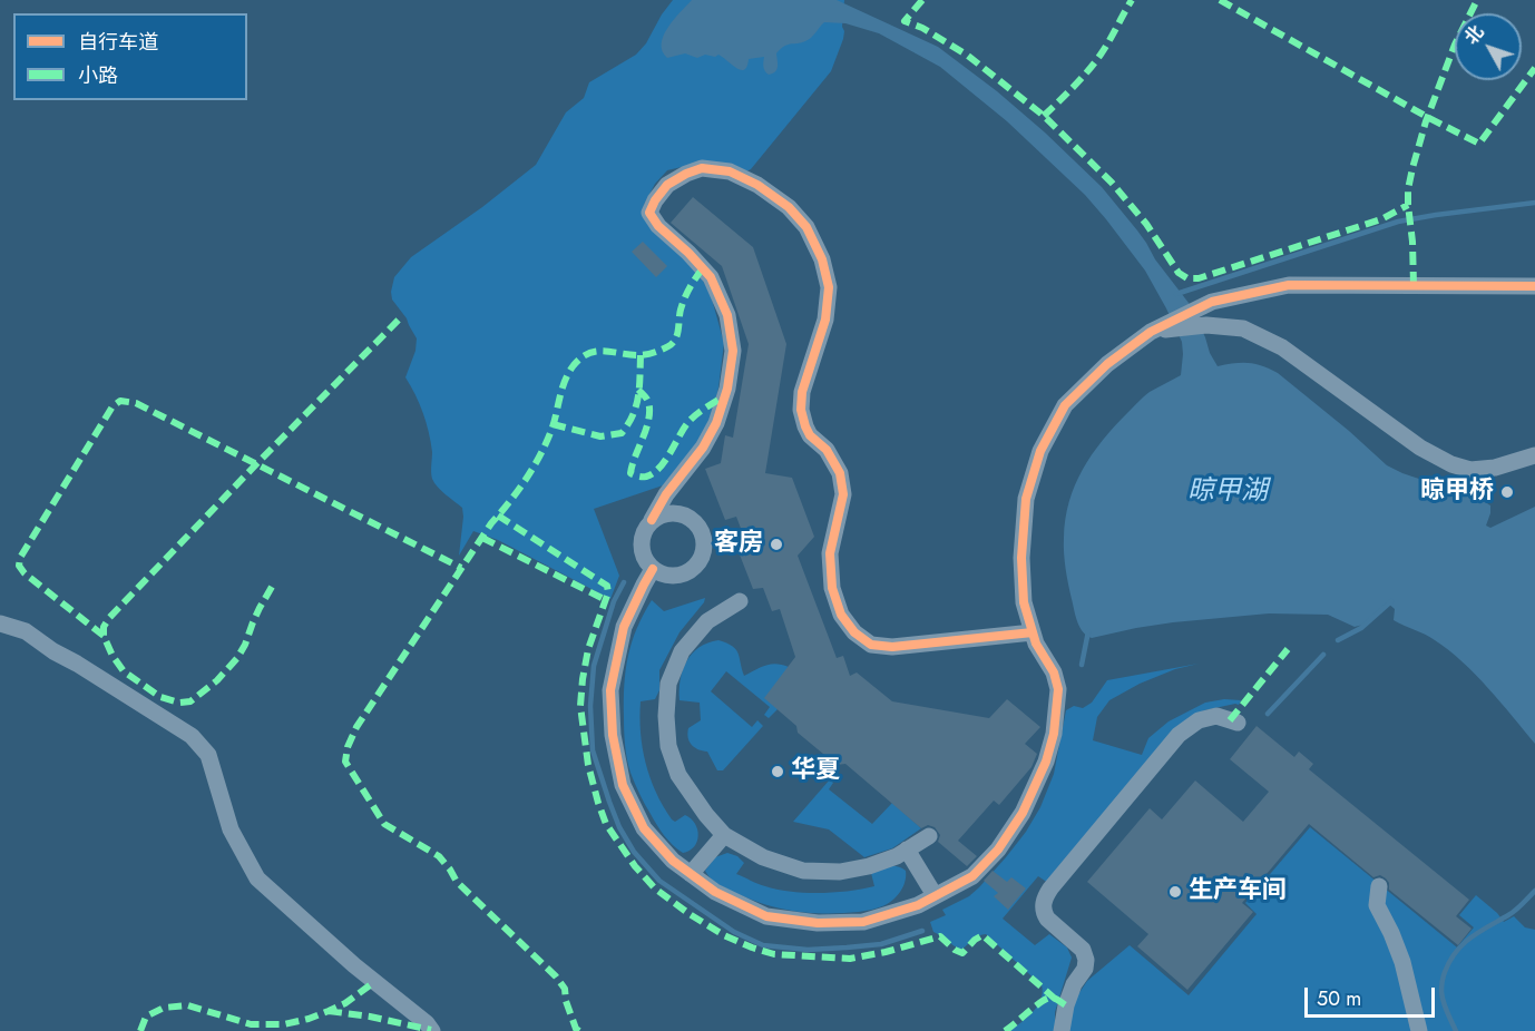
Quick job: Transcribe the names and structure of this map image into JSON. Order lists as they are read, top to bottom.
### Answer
{
  "water": ["晾甲湖"],
  "places": [
    "晾甲桥",
    "客房",
    "华夏",
    "生产车间"
  ],
  "legend": ["自行车道", "小路"],
  "scale_bar": "50 m",
  "north": "top left"
}
